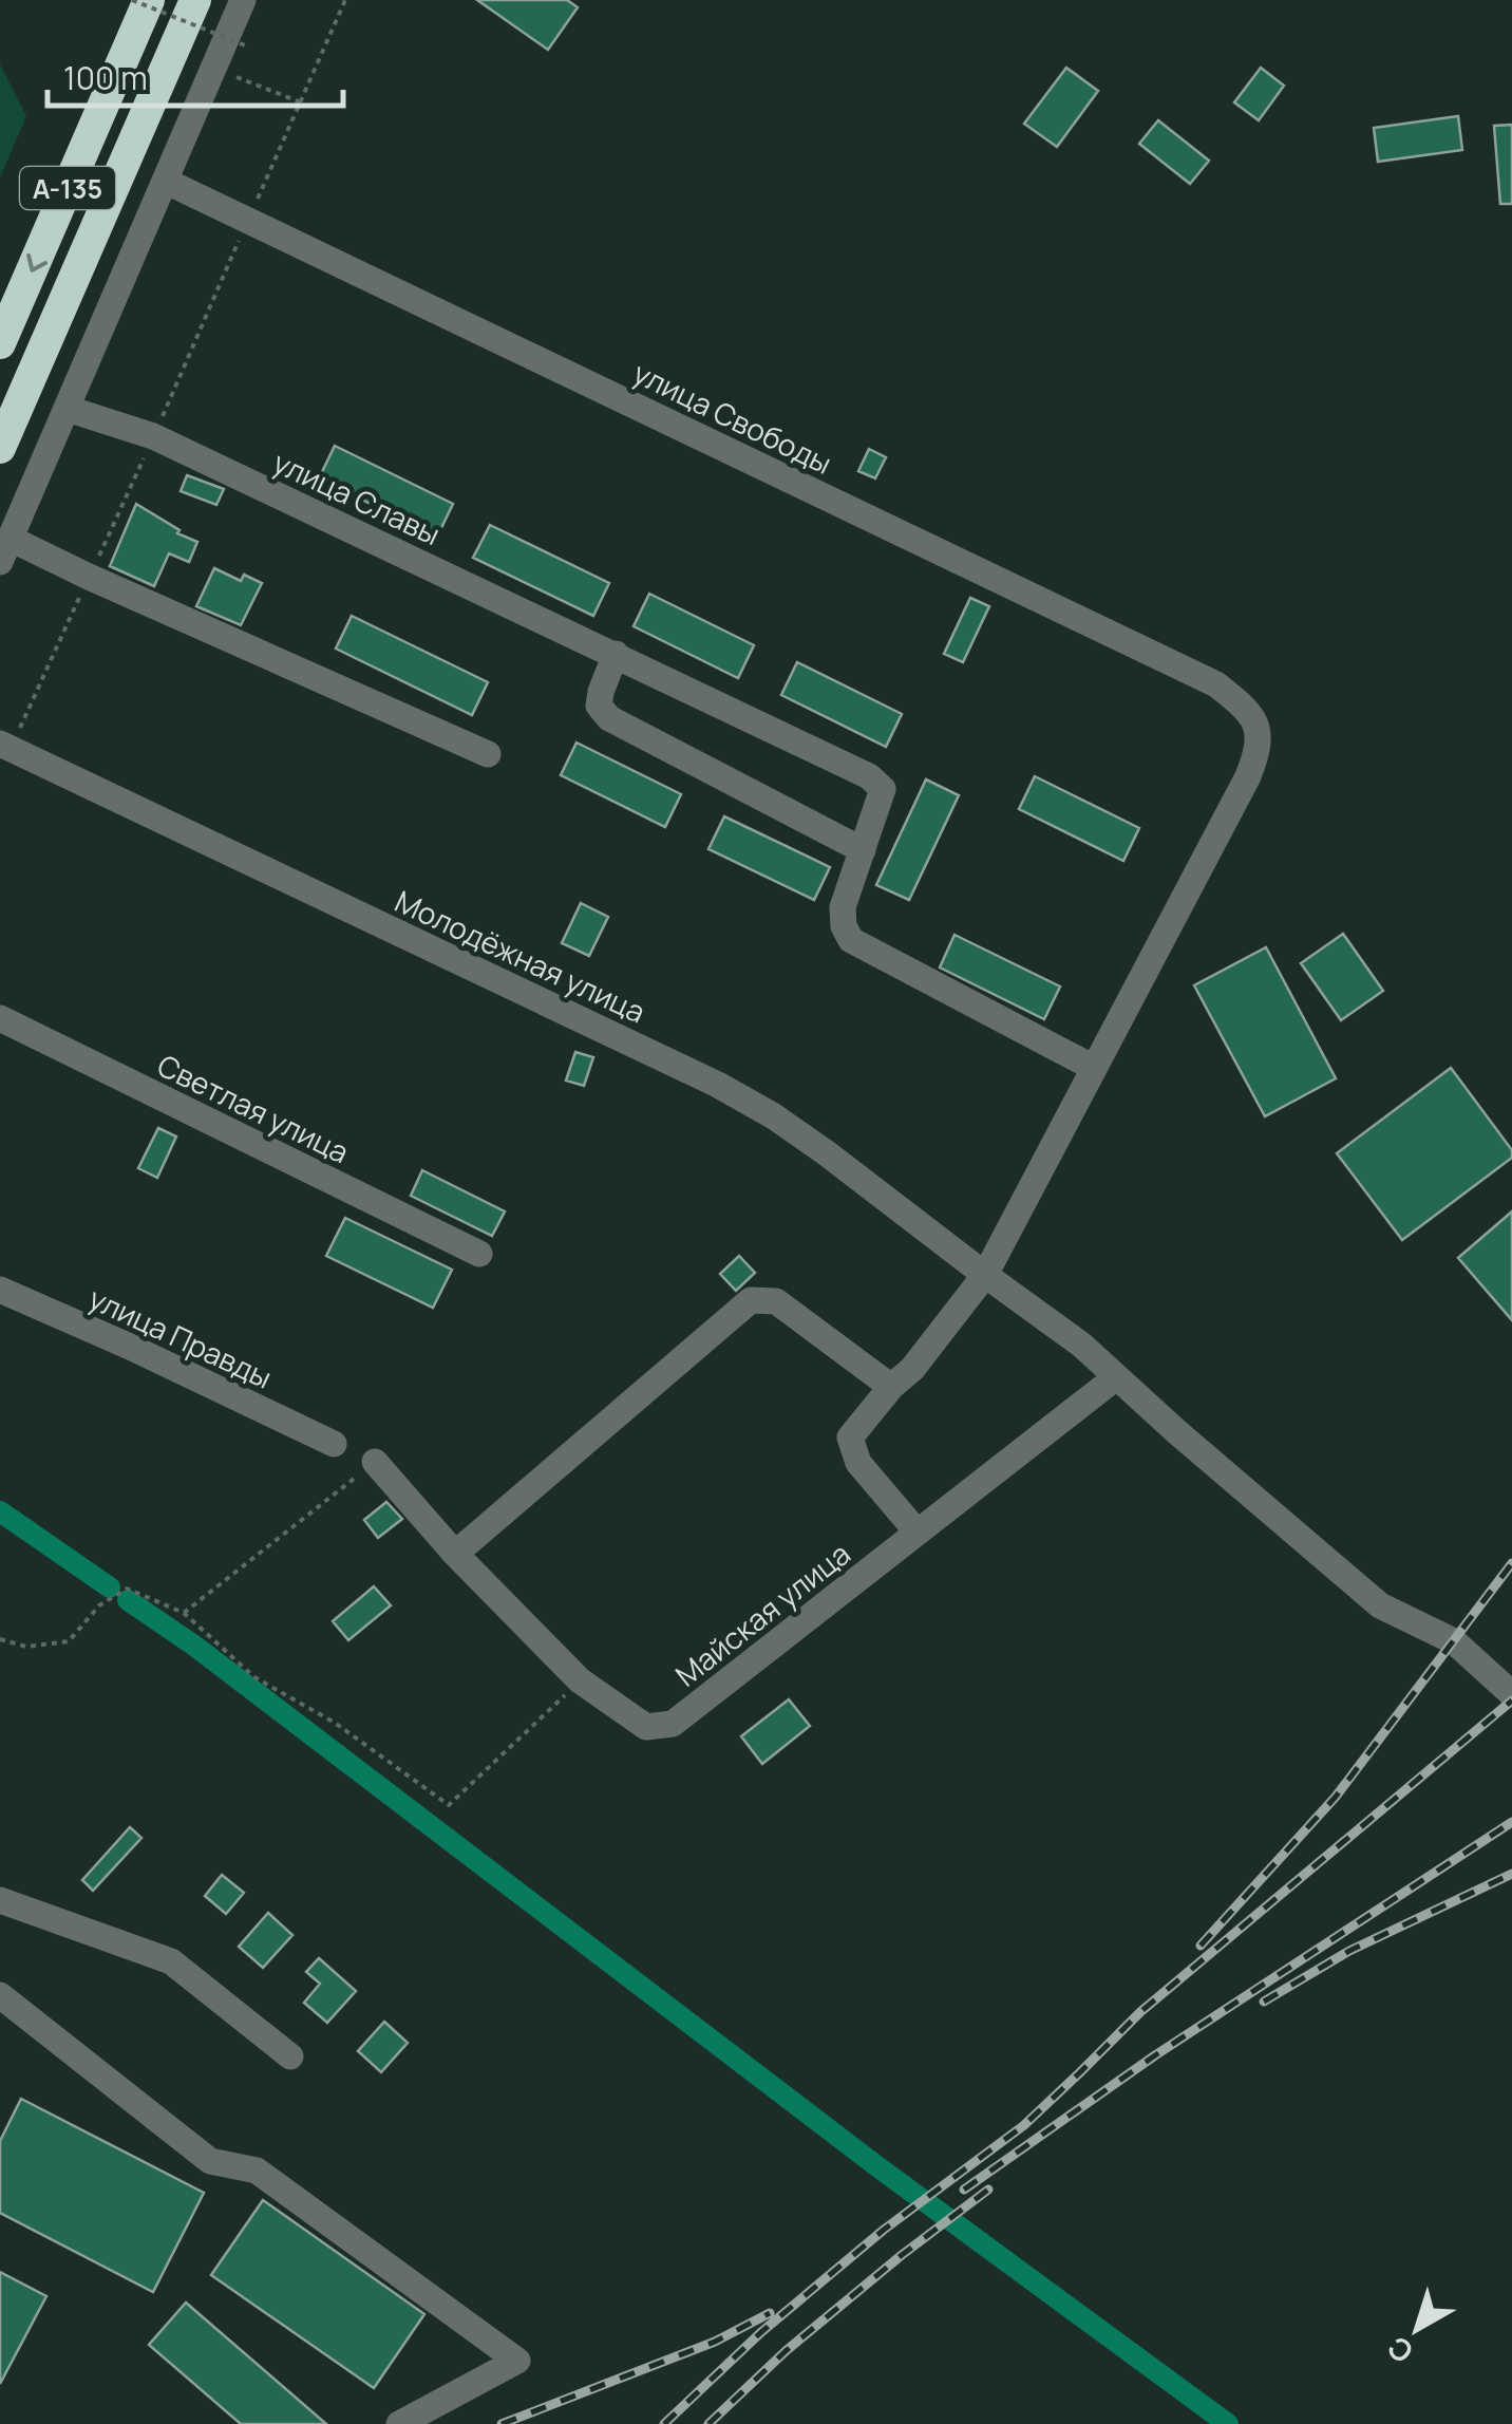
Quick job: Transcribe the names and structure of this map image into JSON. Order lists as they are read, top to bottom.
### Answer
{
  "streets": {
    "highway": ["А-135"],
    "street": [
      "улица Свободы",
      "улица Славы",
      "Молодёжная улица",
      "Светлая улица",
      "улица Правды",
      "Майская улица"
    ]
  },
  "crossings": [
    ["улица Свободы", "улица Славы"],
    ["Молодёжная улица", "Майская улица"]
  ],
  "scale_bar": "100 m",
  "north": "bottom left"
}
